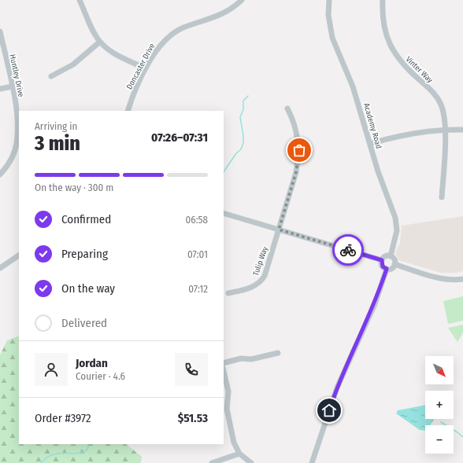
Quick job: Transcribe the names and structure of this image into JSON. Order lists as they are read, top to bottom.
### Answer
{
  "streets": {
    "street": [
      "Doncaster Drive",
      "Vinter Way",
      "Huntley Drive",
      "Academy Road",
      "Tulip Way"
    ]
  },
  "north": "bottom right",
  "page": {
    "heading": ["3 min", "Arriving in", "07:26–07:31"],
    "panel": [
      "Jordan",
      "Courier · 4.6",
      "Order #3972",
      "$51.53"
    ],
    "bar": "On the way · 300 m",
    "list": [
      ["Confirmed", "06:58"],
      ["Preparing", "07:01"],
      ["On the way", "07:12"],
      "Delivered"
    ],
    "map_buttons": ["+", "−"]
  }
}
